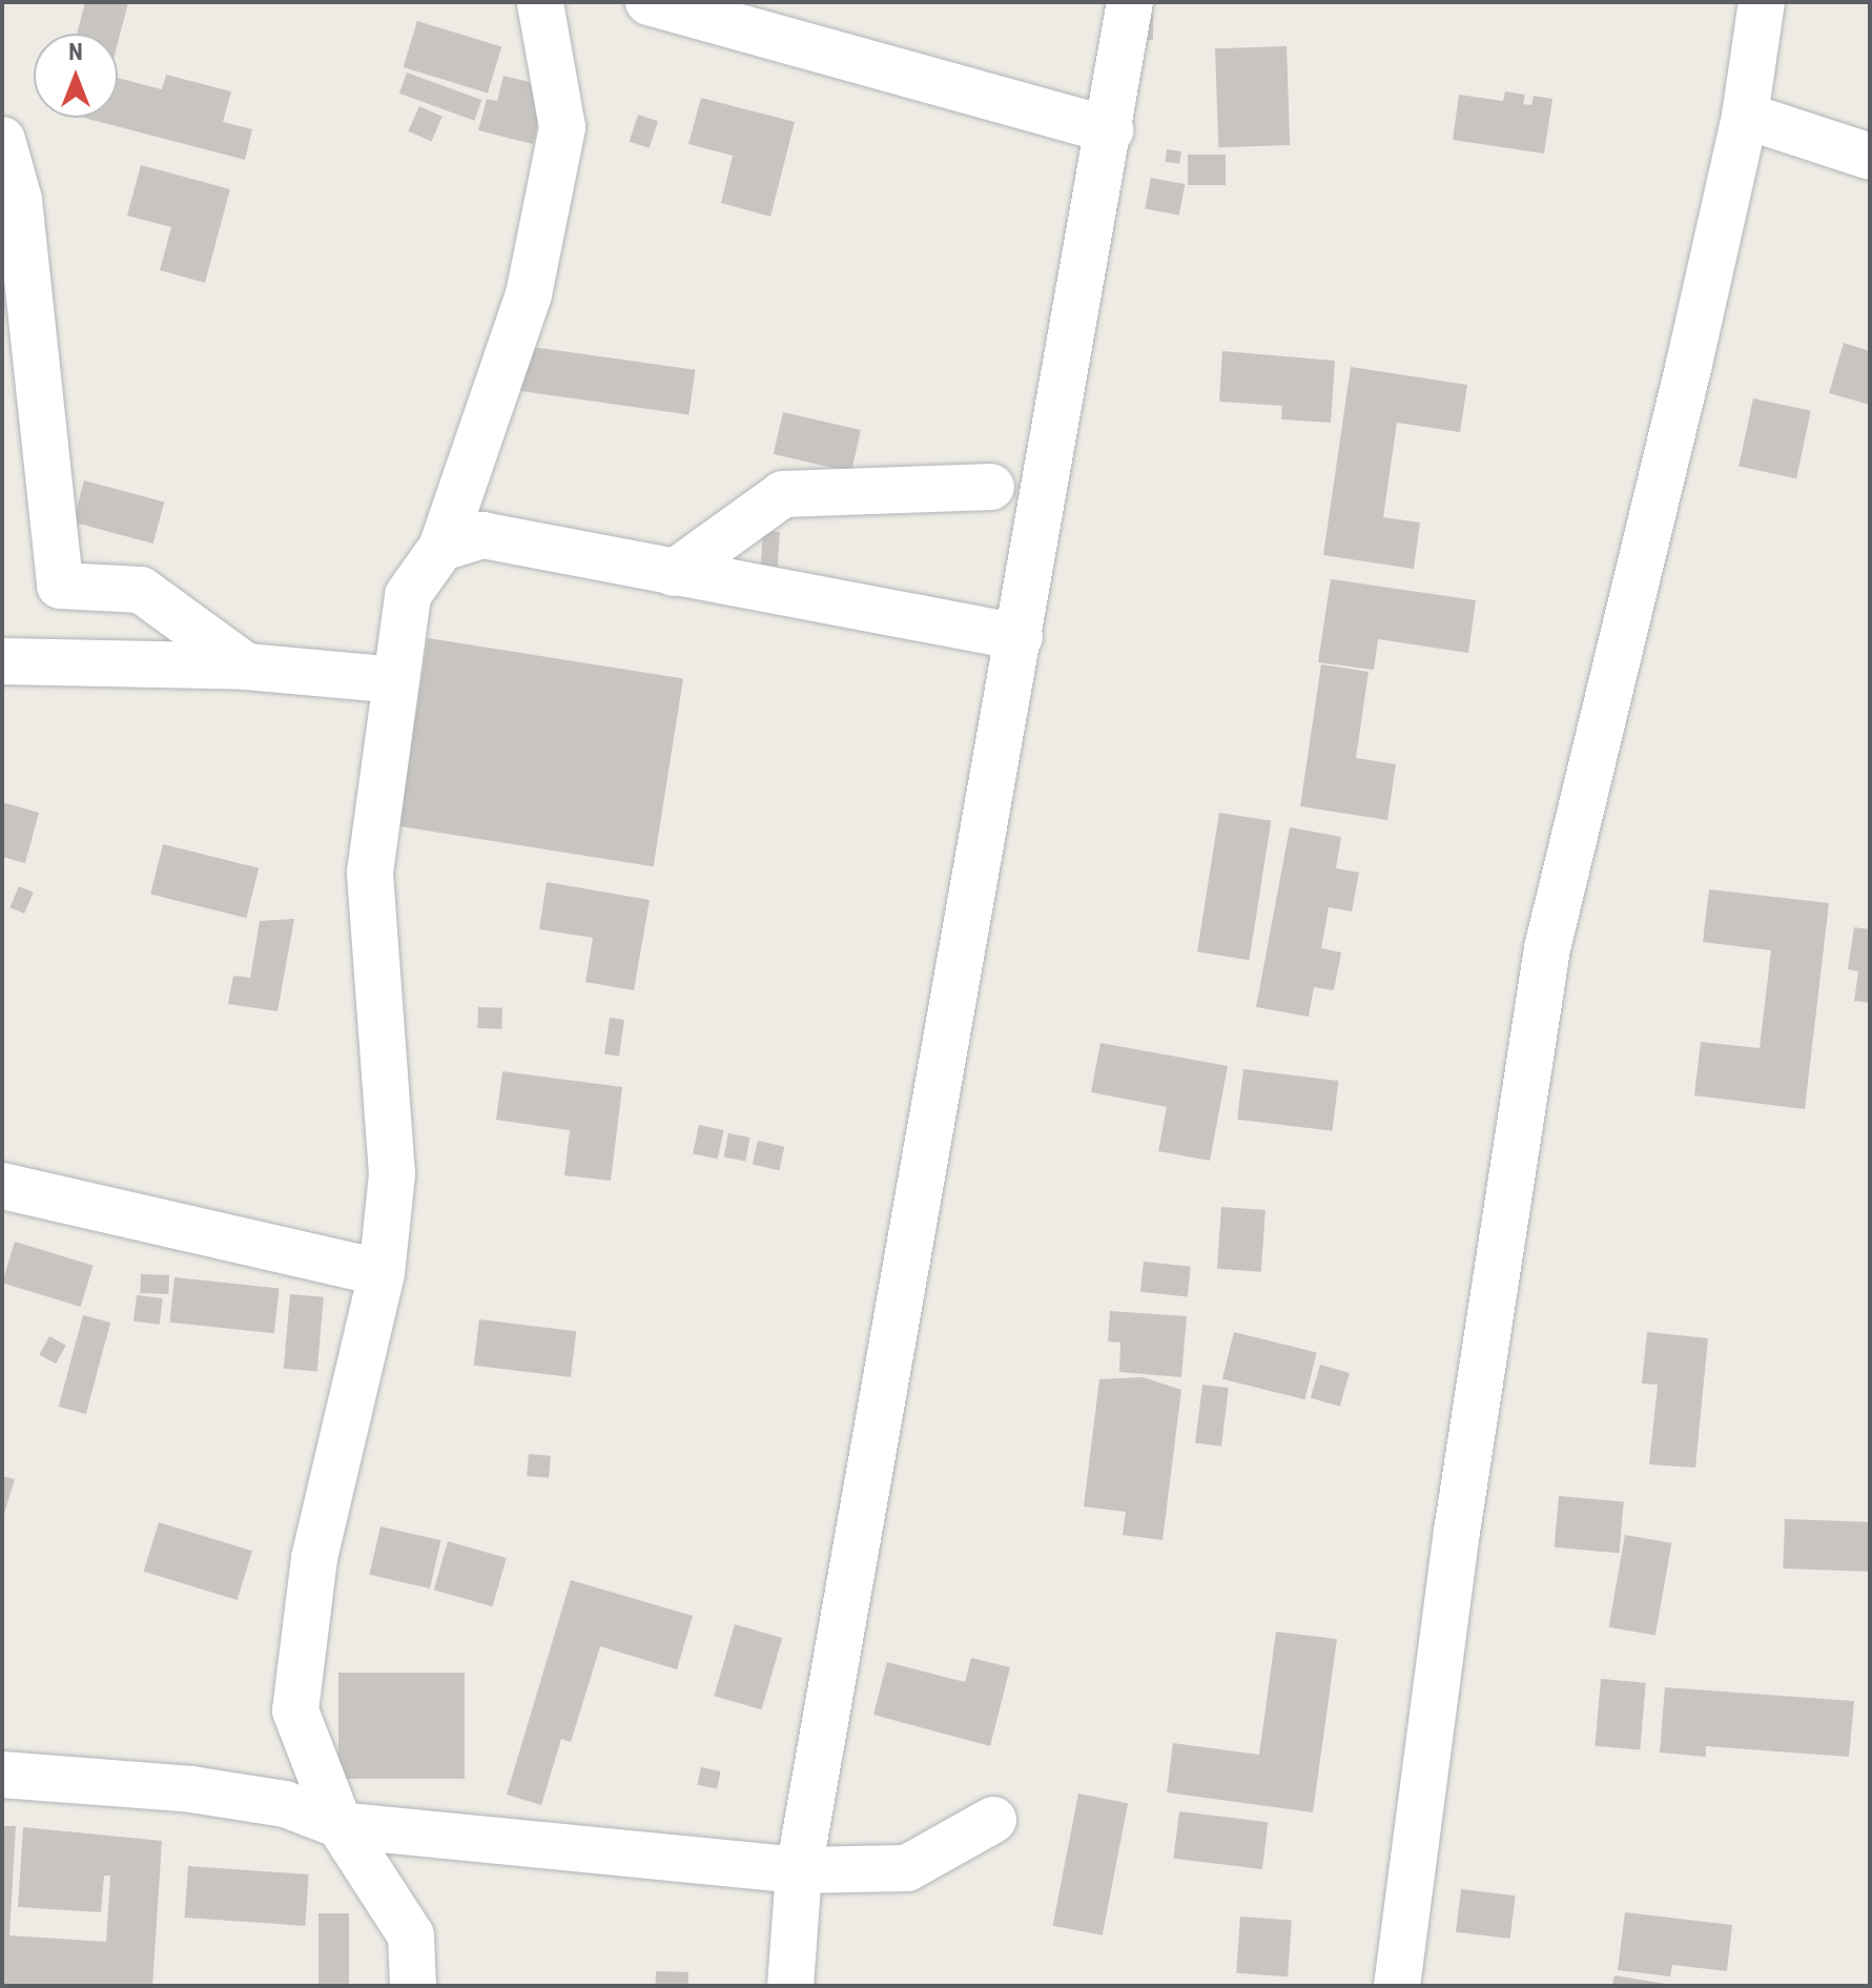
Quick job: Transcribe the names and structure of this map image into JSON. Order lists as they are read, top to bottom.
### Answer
{
  "north": "top"
}
